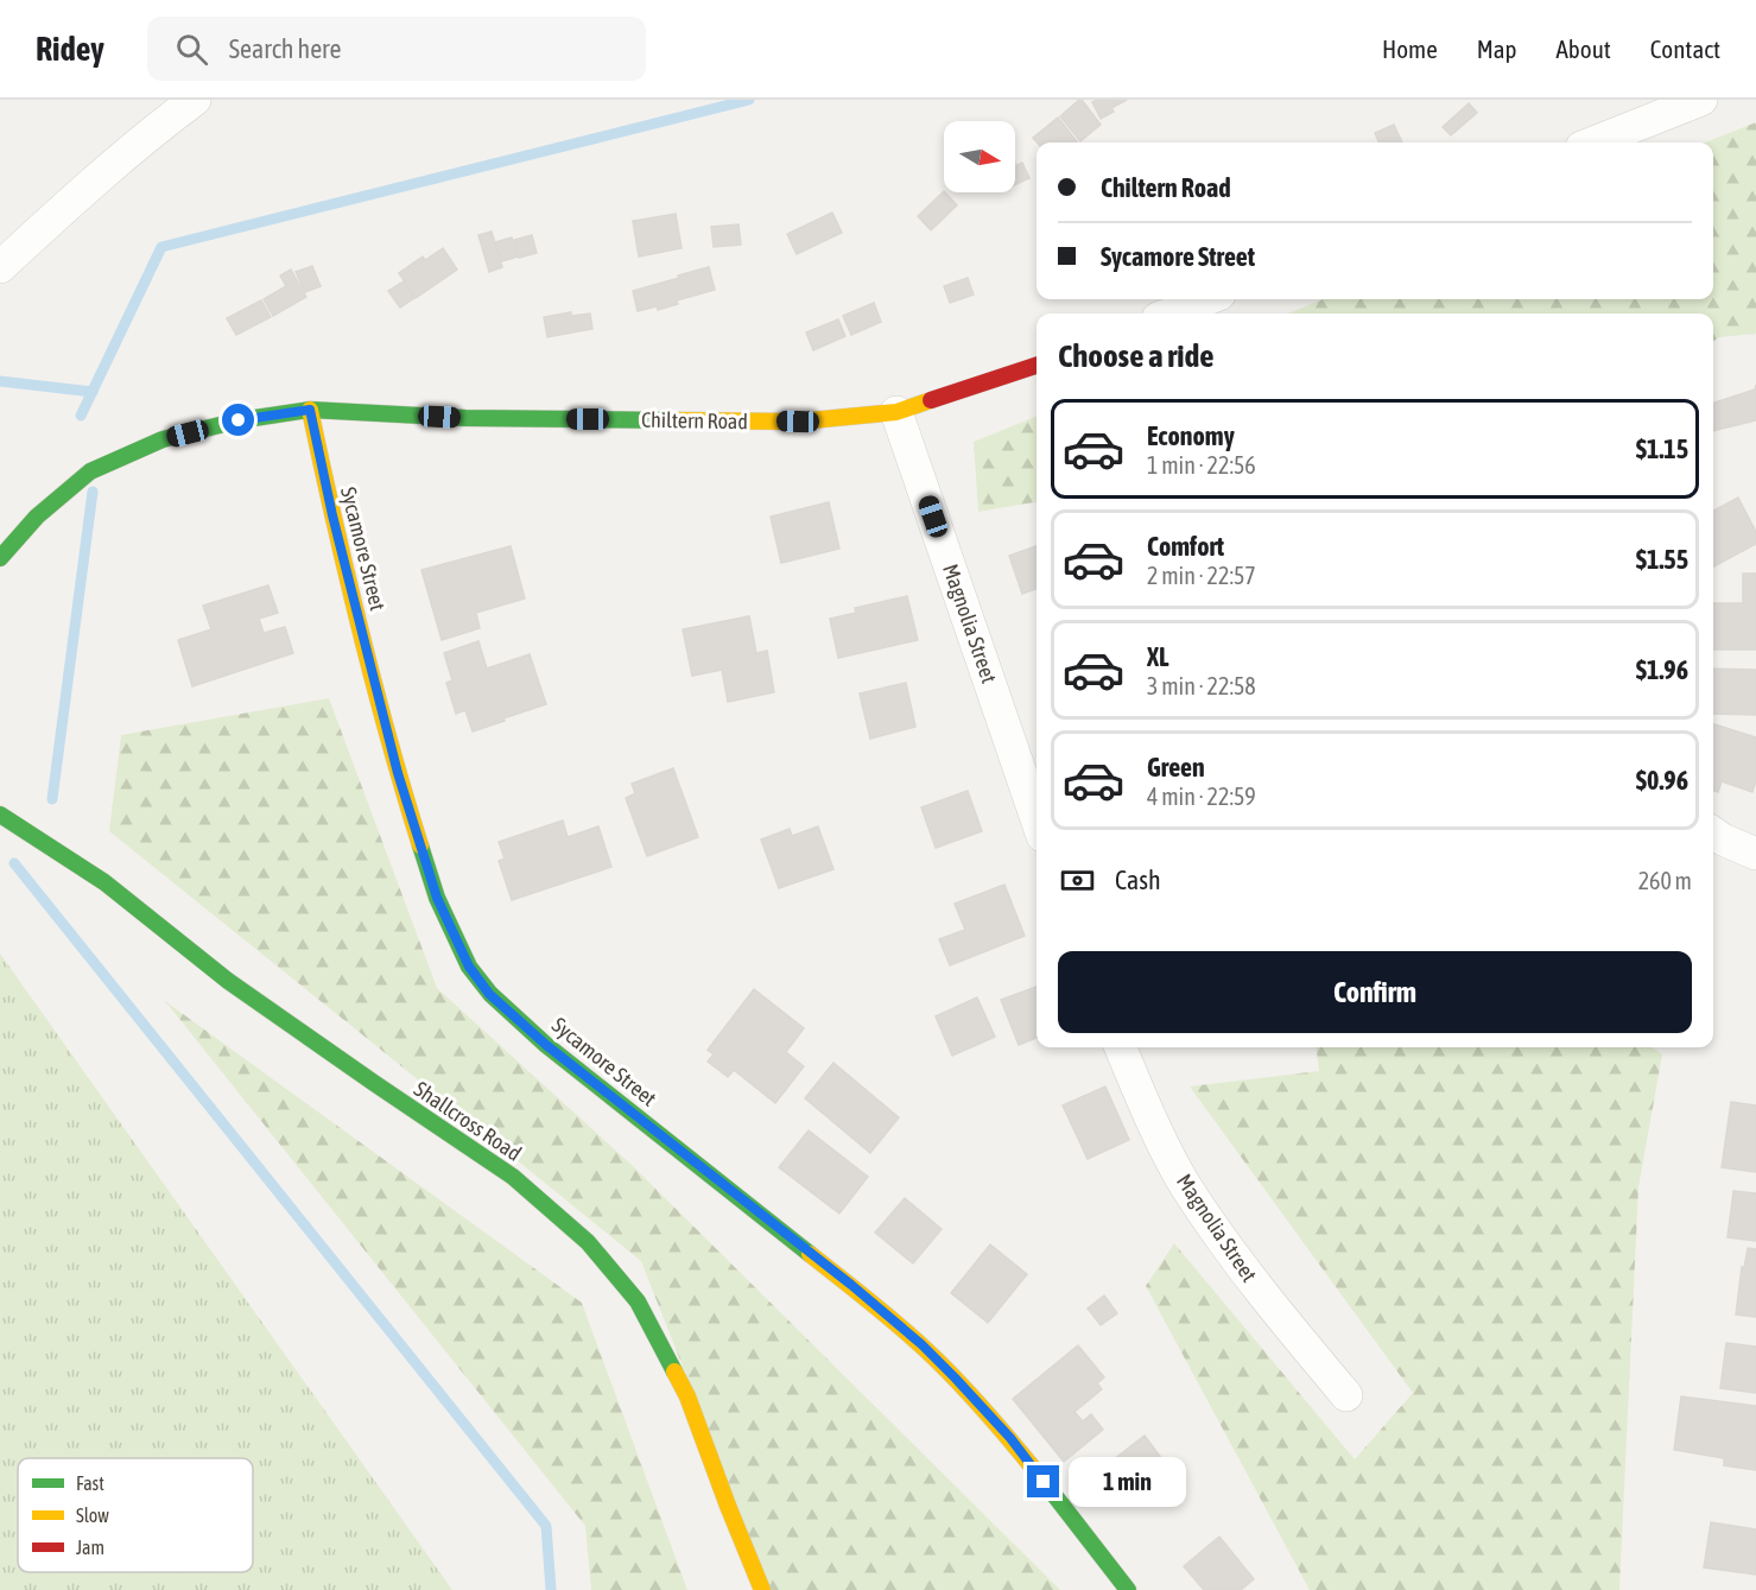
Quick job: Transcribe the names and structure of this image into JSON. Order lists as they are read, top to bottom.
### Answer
{
  "streets": {
    "street": [
      "Chiltern Road",
      "Sycamore Street",
      "Magnolia Street",
      "Shallcross Road"
    ]
  },
  "crossings": [
    ["Chiltern Road", "Sycamore Street"],
    ["Chiltern Road", "Magnolia Street"]
  ],
  "legend": ["Fast", "Slow", "Jam"],
  "north": "right",
  "page": {
    "header": "Ridey",
    "search": "Search here",
    "nav": [
      "Home",
      "Map",
      "About",
      "Contact"
    ],
    "banner": ["Chiltern Road", "Sycamore Street"],
    "heading": "Choose a ride",
    "list": [
      {
        "name": "Economy",
        "note": "1 min · 22:56",
        "value": "$1.15"
      },
      {
        "name": "Comfort",
        "note": "2 min · 22:57",
        "value": "$1.55"
      },
      {
        "name": "XL",
        "note": "3 min · 22:58",
        "value": "$1.96"
      },
      {
        "name": "Green",
        "note": "4 min · 22:59",
        "value": "$0.96"
      }
    ],
    "pay": ["Cash", "260 m"],
    "buttons": "Confirm",
    "bubble": "1 min"
  }
}
